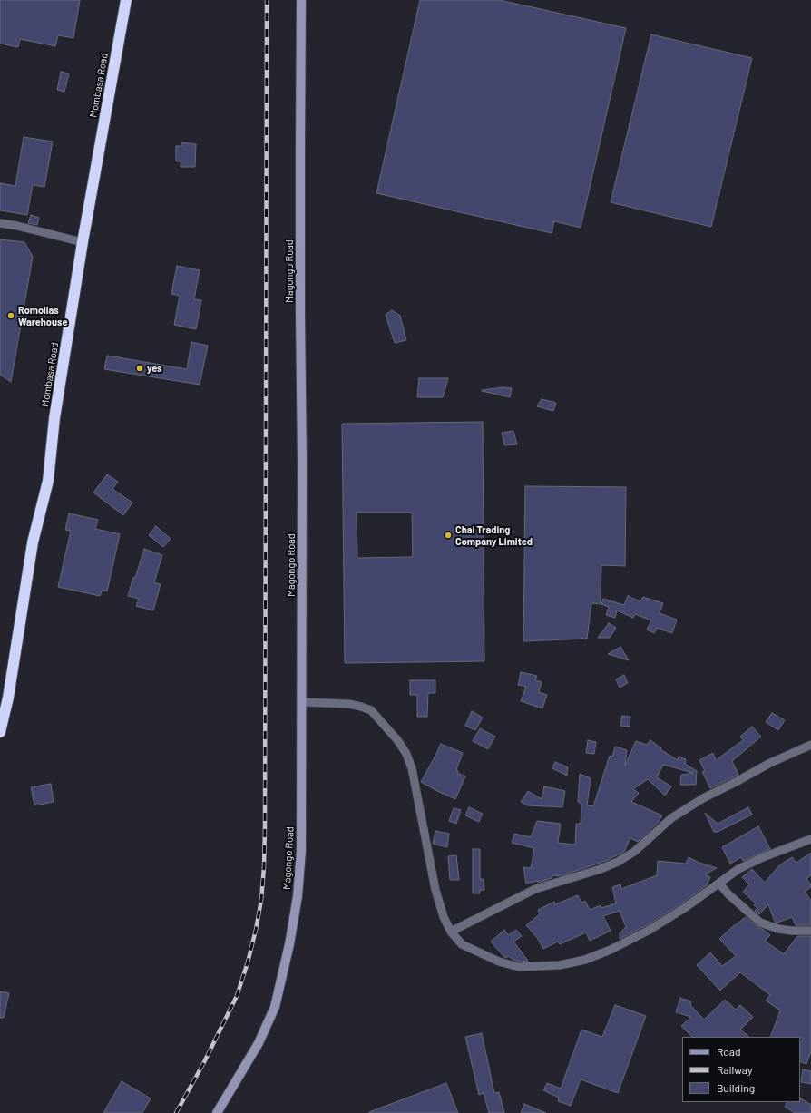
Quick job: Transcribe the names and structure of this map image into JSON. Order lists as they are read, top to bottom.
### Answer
{
  "streets": {
    "highway": ["Mombasa Road"],
    "street": ["Magongo Road"]
  },
  "places": ["Romollas Warehouse", "yes", "Chai Trading Company Limited"],
  "legend": ["Road", "Railway", "Building"]
}
